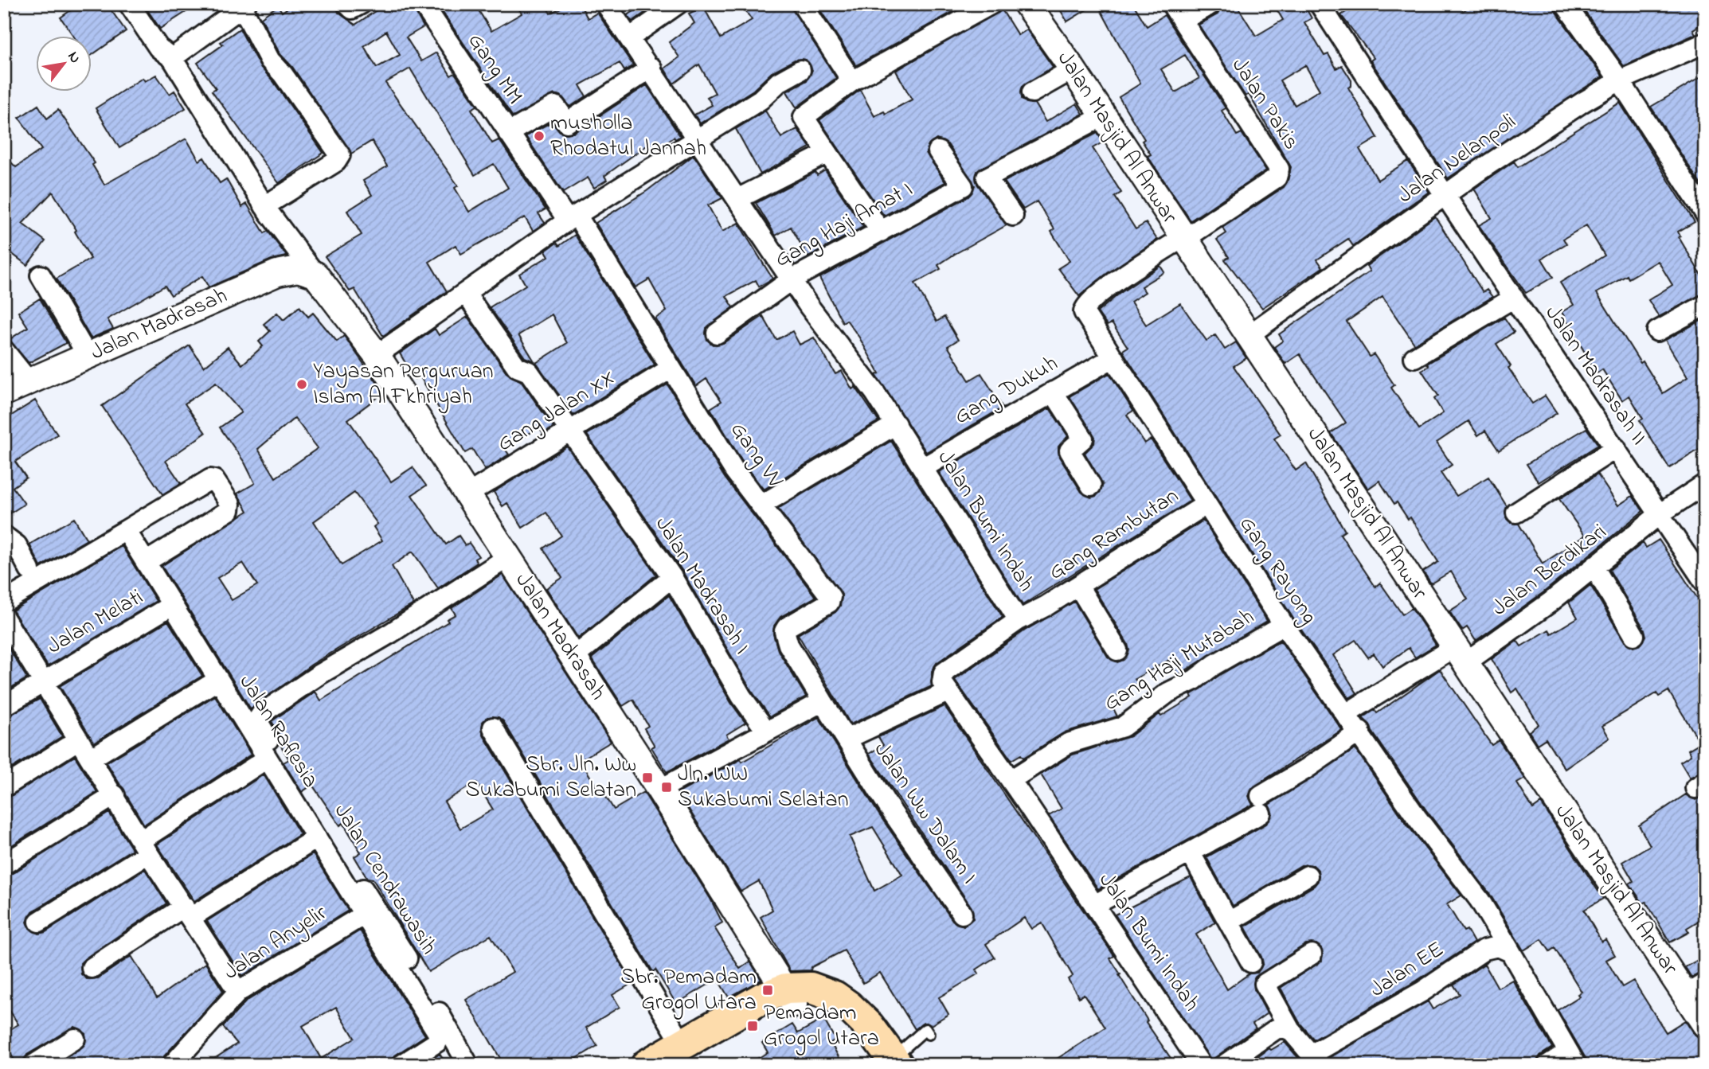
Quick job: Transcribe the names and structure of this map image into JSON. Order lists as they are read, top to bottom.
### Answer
{
  "streets": {
    "street": [
      "Gang MM",
      "Jalan Pakis",
      "Jalan Masjid Al Anwar",
      "Jalan Nelanpoli",
      "Gang Haji Amat I",
      "Jalan Madrasah",
      "Jalan Madrasah II",
      "Gang Dukuh",
      "Gang Jalan XX",
      "Gang VV",
      "Jalan Bumi Indah",
      "Gang Rambutan",
      "Gang Rayong",
      "Jalan Berdikari",
      "Jalan Madrasah I",
      "Jalan Melati",
      "Gang Haji Mutabah",
      "Jalan Raflesia",
      "Jalan Ww Dalam I",
      "Jalan Cendrawasih",
      "Jalan Anyelir",
      "Jalan EE"
    ]
  },
  "crossings": [
    ["Gang MM", "Gang VV"],
    ["Gang MM", "Jalan Bumi Indah"],
    ["Jalan Pakis", "Jalan Masjid Al Anwar"],
    ["Jalan Pakis", "Gang Rayong"],
    ["Jalan Masjid Al Anwar", "Jalan Nelanpoli"],
    ["Jalan Masjid Al Anwar", "Gang Rayong"],
    ["Jalan Masjid Al Anwar", "Jalan Berdikari"],
    ["Jalan Nelanpoli", "Jalan Madrasah II"],
    ["Gang Haji Amat I", "Jalan Bumi Indah"],
    ["Jalan Madrasah", "Gang Jalan XX"],
    ["Jalan Madrasah", "Jalan Cendrawasih"],
    ["Jalan Madrasah II", "Jalan Berdikari"],
    ["Gang Dukuh", "Jalan Bumi Indah"],
    ["Gang Dukuh", "Gang Rayong"],
    ["Gang Jalan XX", "Gang VV"],
    ["Gang Jalan XX", "Jalan Madrasah I"],
    ["Jalan Bumi Indah", "Gang Rambutan"],
    ["Jalan Bumi Indah", "Gang Haji Mutabah"],
    ["Gang Rambutan", "Gang Rayong"],
    ["Gang Rayong", "Jalan Berdikari"],
    ["Gang Rayong", "Gang Haji Mutabah"],
    ["Gang Rayong", "Jalan EE"],
    ["Jalan Melati", "Jalan Raflesia"],
    ["Jalan Raflesia", "Jalan Anyelir"]
  ],
  "places": {
    "other": ["musholla Rhodatul Jannah", "Yayasan Perguruan Islam Al Fkhriyah"],
    "transit": [
      "Sbr. Jln. Ww Sukabumi Selatan",
      "Jln. WW Sukabumi Selatan",
      "Sbr. Pemadam Grogol Utara",
      "Pemadam Grogol Utara"
    ]
  },
  "north": "top right"
}
